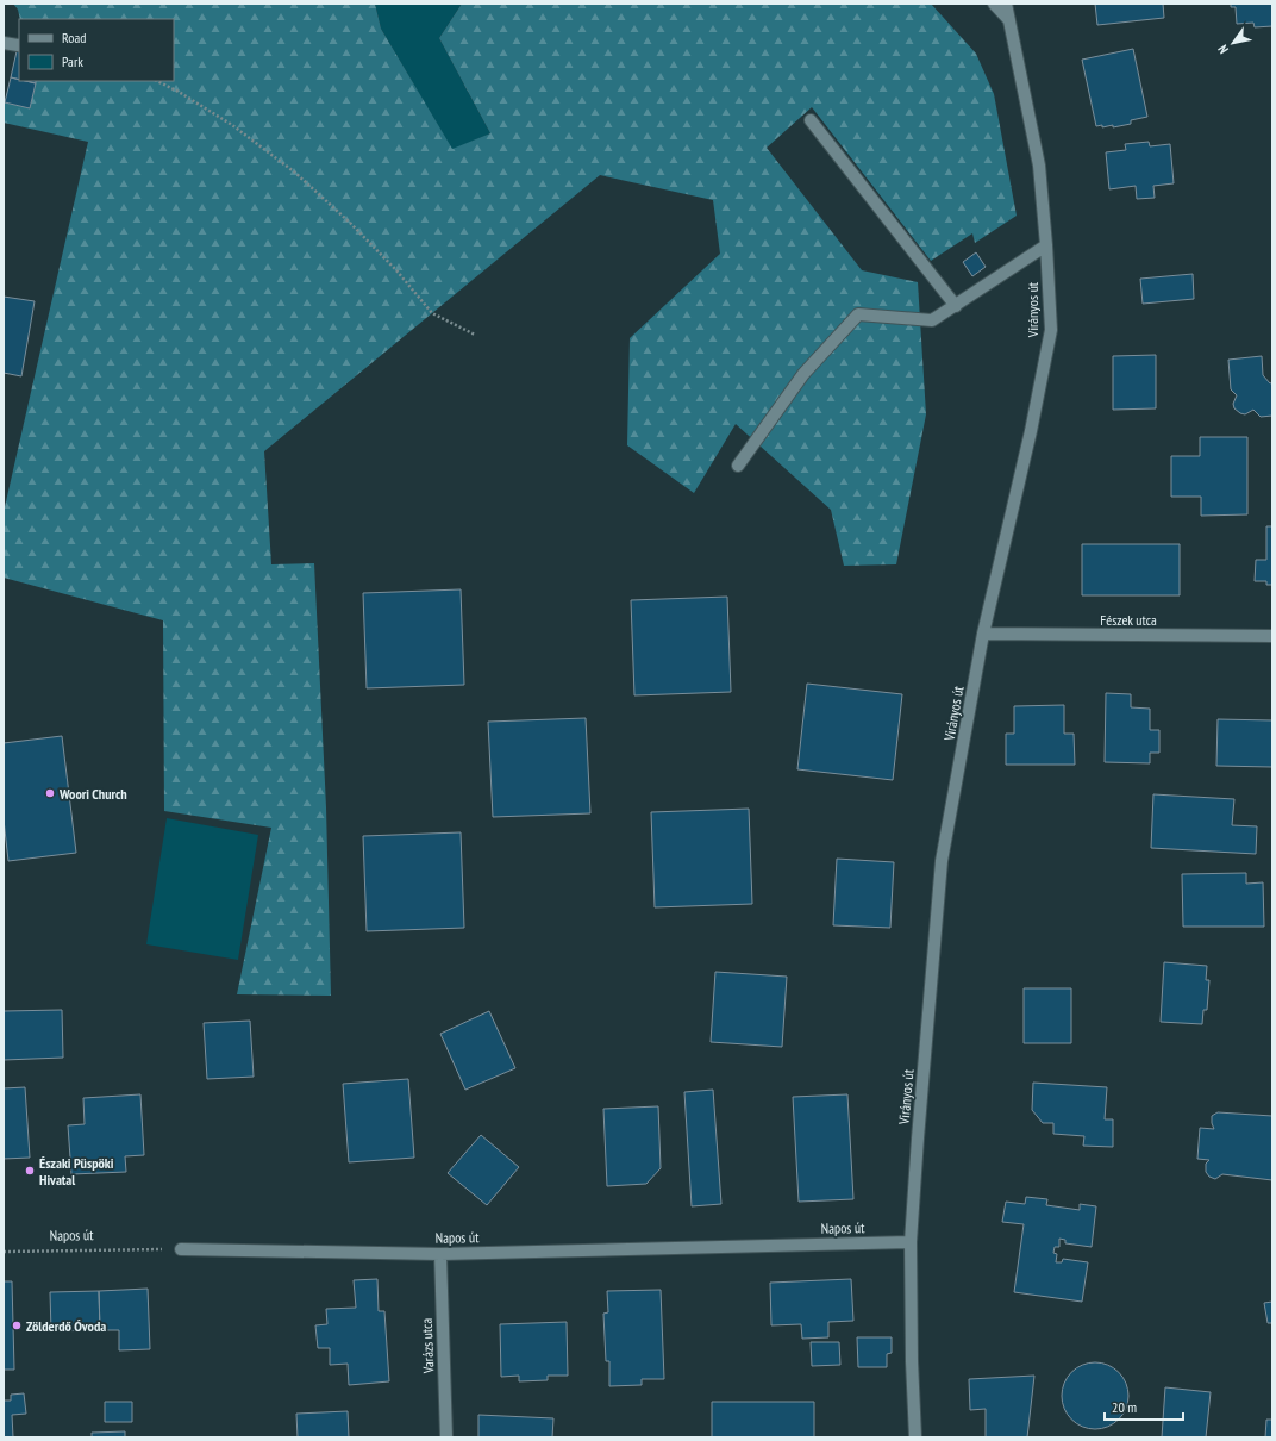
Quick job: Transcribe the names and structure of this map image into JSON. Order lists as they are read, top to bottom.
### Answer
{
  "streets": {
    "street": [
      "Virányos út",
      "Fészek utca",
      "Napos út",
      "Varázs utca"
    ]
  },
  "crossings": [
    ["Virányos út", "Fészek utca"],
    ["Virányos út", "Napos út"],
    ["Napos út", "Varázs utca"]
  ],
  "places": ["Woori Church", "Északi Püspöki Hivatal", "Zölderdő Óvoda"],
  "legend": ["Road", "Park"],
  "scale_bar": "20 m",
  "north": "bottom left"
}
